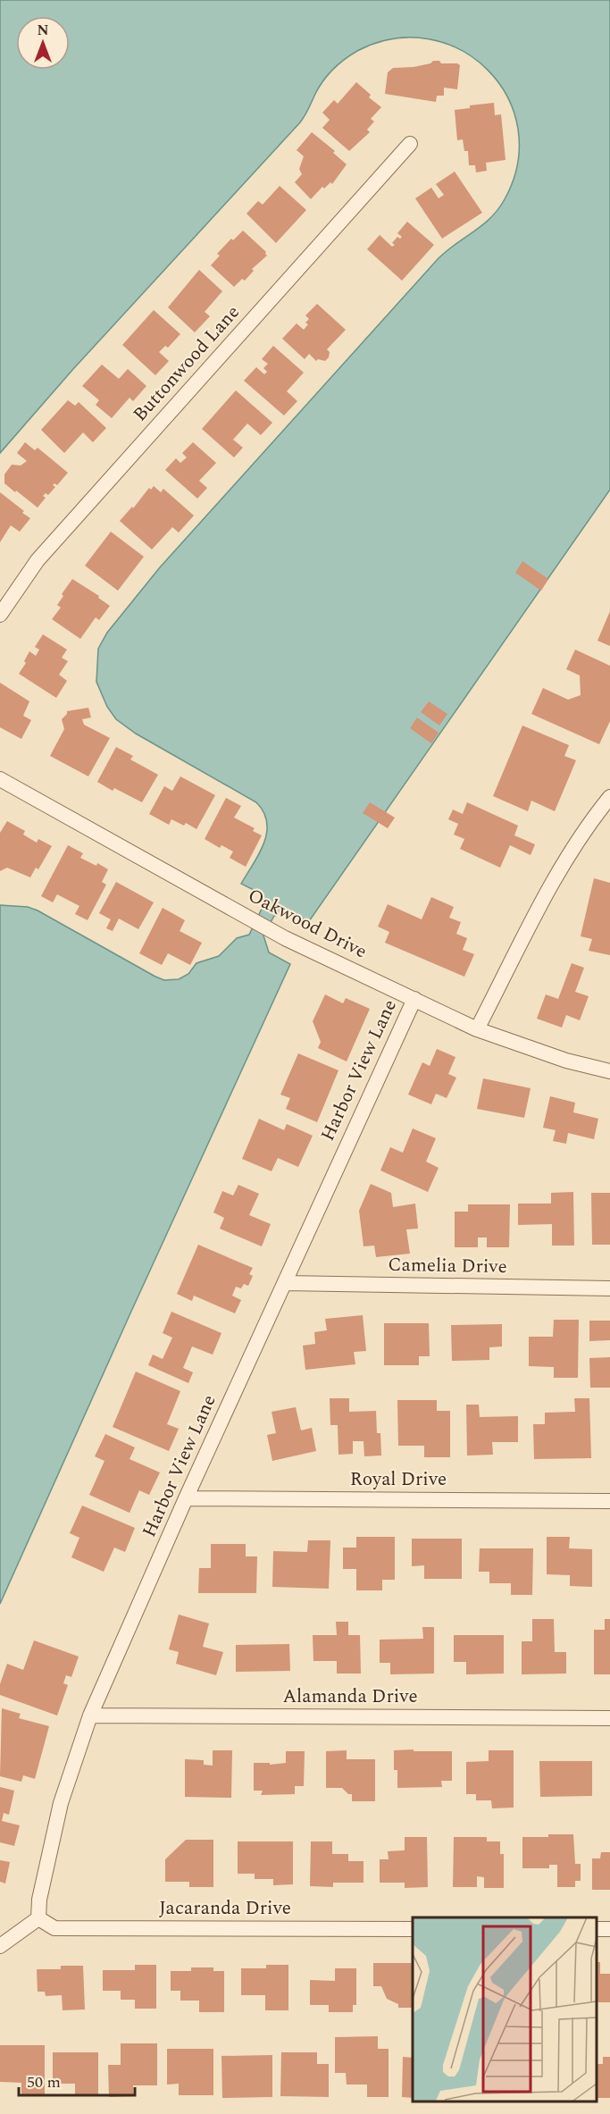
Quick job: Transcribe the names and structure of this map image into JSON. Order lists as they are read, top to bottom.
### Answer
{
  "streets": {
    "street": [
      "Buttonwood Lane",
      "Oakwood Drive",
      "Harbor View Lane",
      "Camelia Drive",
      "Royal Drive",
      "Alamanda Drive",
      "Jacaranda Drive"
    ]
  },
  "crossings": [
    ["Oakwood Drive", "Harbor View Lane"],
    ["Harbor View Lane", "Camelia Drive"],
    ["Harbor View Lane", "Royal Drive"],
    ["Harbor View Lane", "Alamanda Drive"],
    ["Harbor View Lane", "Jacaranda Drive"]
  ],
  "scale_bar": "50 m",
  "north": "top"
}
